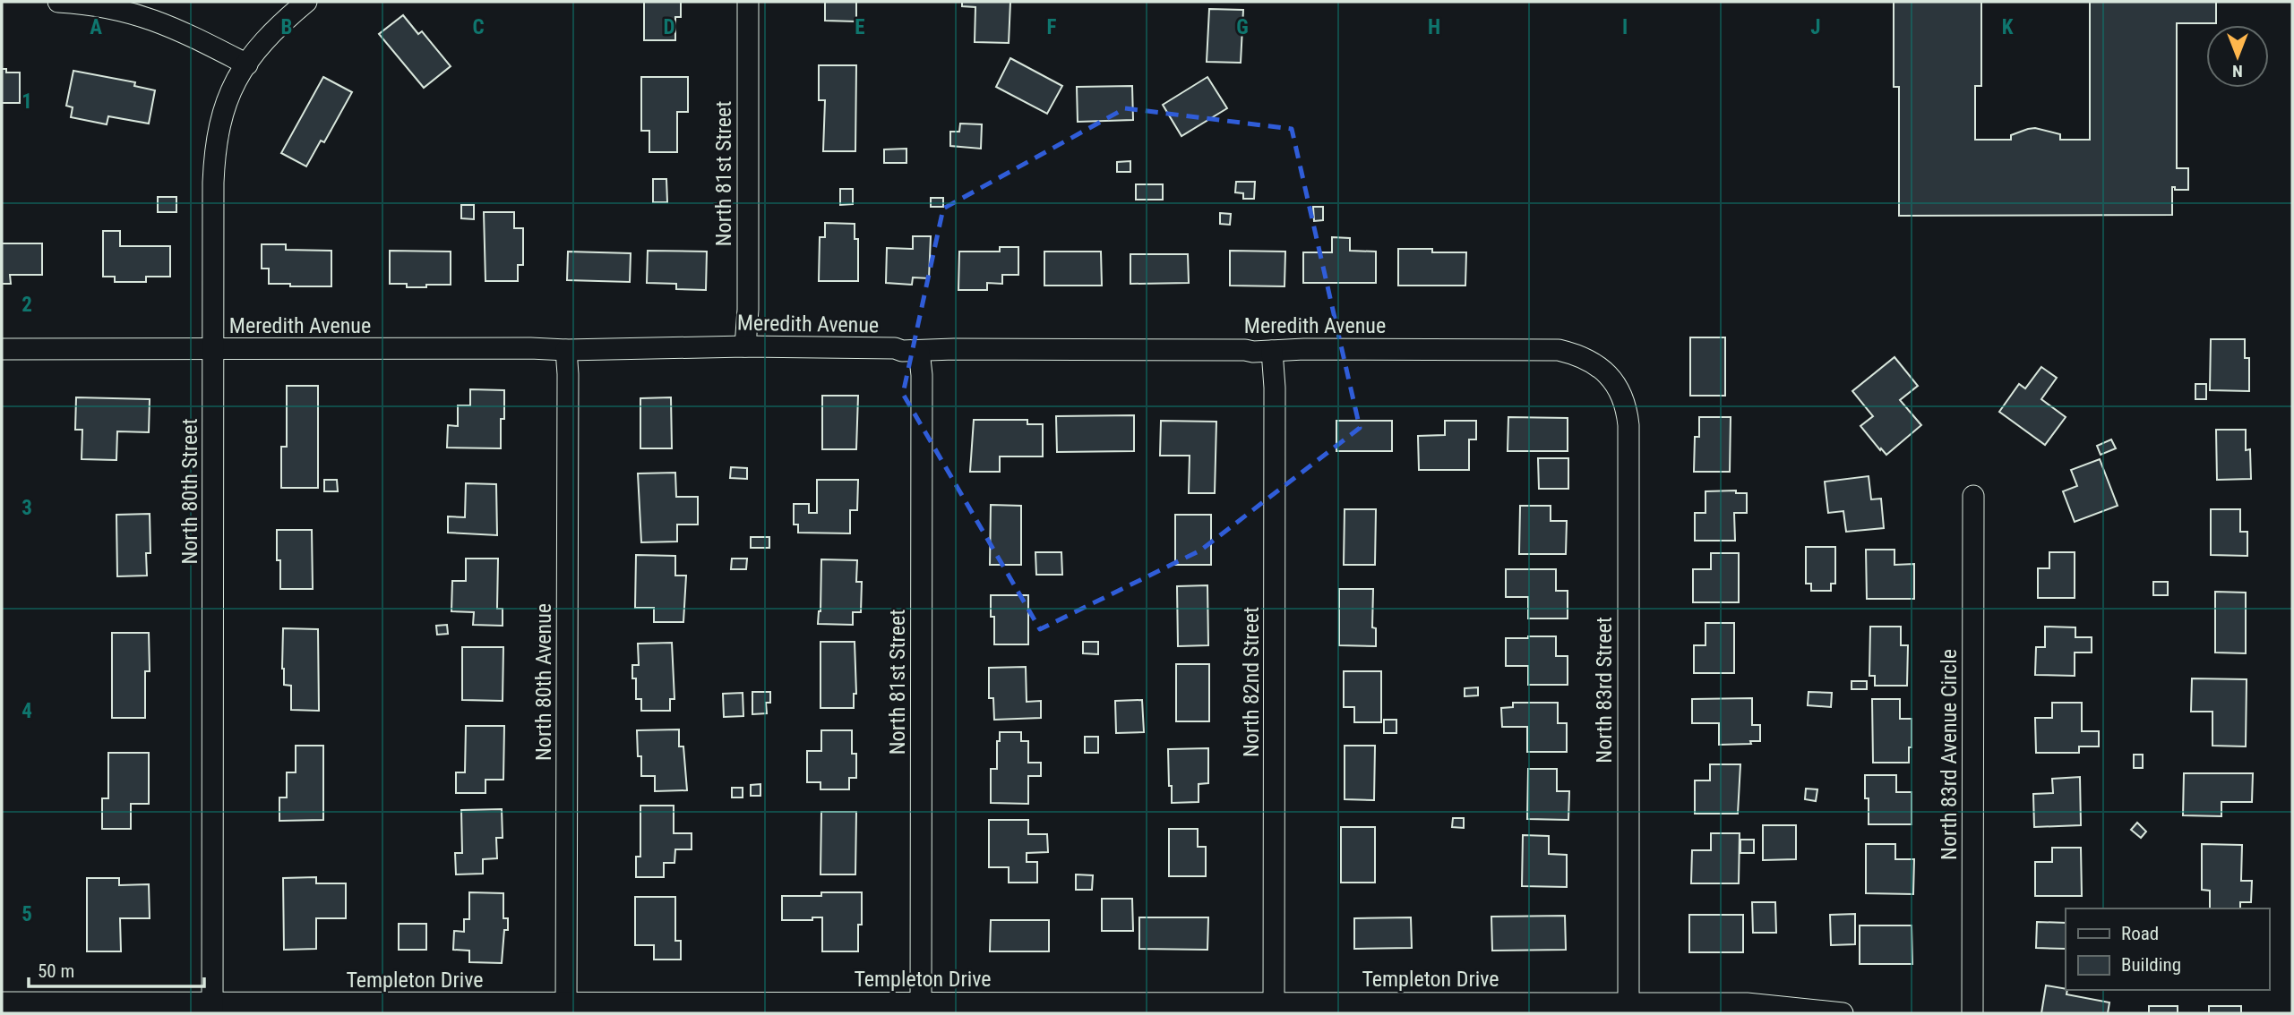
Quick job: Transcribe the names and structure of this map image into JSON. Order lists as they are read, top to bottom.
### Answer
{
  "streets": {
    "street": [
      "North 81st Street",
      "Meredith Avenue",
      "North 80th Street",
      "North 80th Avenue",
      "North 82nd Street",
      "North 83rd Street",
      "North 83rd Avenue Circle",
      "Templeton Drive"
    ]
  },
  "crossings": [
    ["North 81st Street", "Meredith Avenue"],
    ["North 81st Street", "Templeton Drive"],
    ["Meredith Avenue", "North 80th Street"],
    ["Meredith Avenue", "North 80th Avenue"],
    ["Meredith Avenue", "North 82nd Street"],
    ["Meredith Avenue", "North 83rd Street"],
    ["North 80th Street", "Templeton Drive"],
    ["North 80th Avenue", "Templeton Drive"],
    ["North 82nd Street", "Templeton Drive"],
    ["North 83rd Street", "Templeton Drive"]
  ],
  "legend": ["Road", "Building"],
  "scale_bar": "50 m",
  "north": "bottom",
  "grid": {
    "columns": [
      "A",
      "B",
      "C",
      "D",
      "E",
      "F",
      "G",
      "H",
      "I",
      "J",
      "K"
    ],
    "rows": [
      "1",
      "2",
      "3",
      "4",
      "5"
    ]
  }
}
